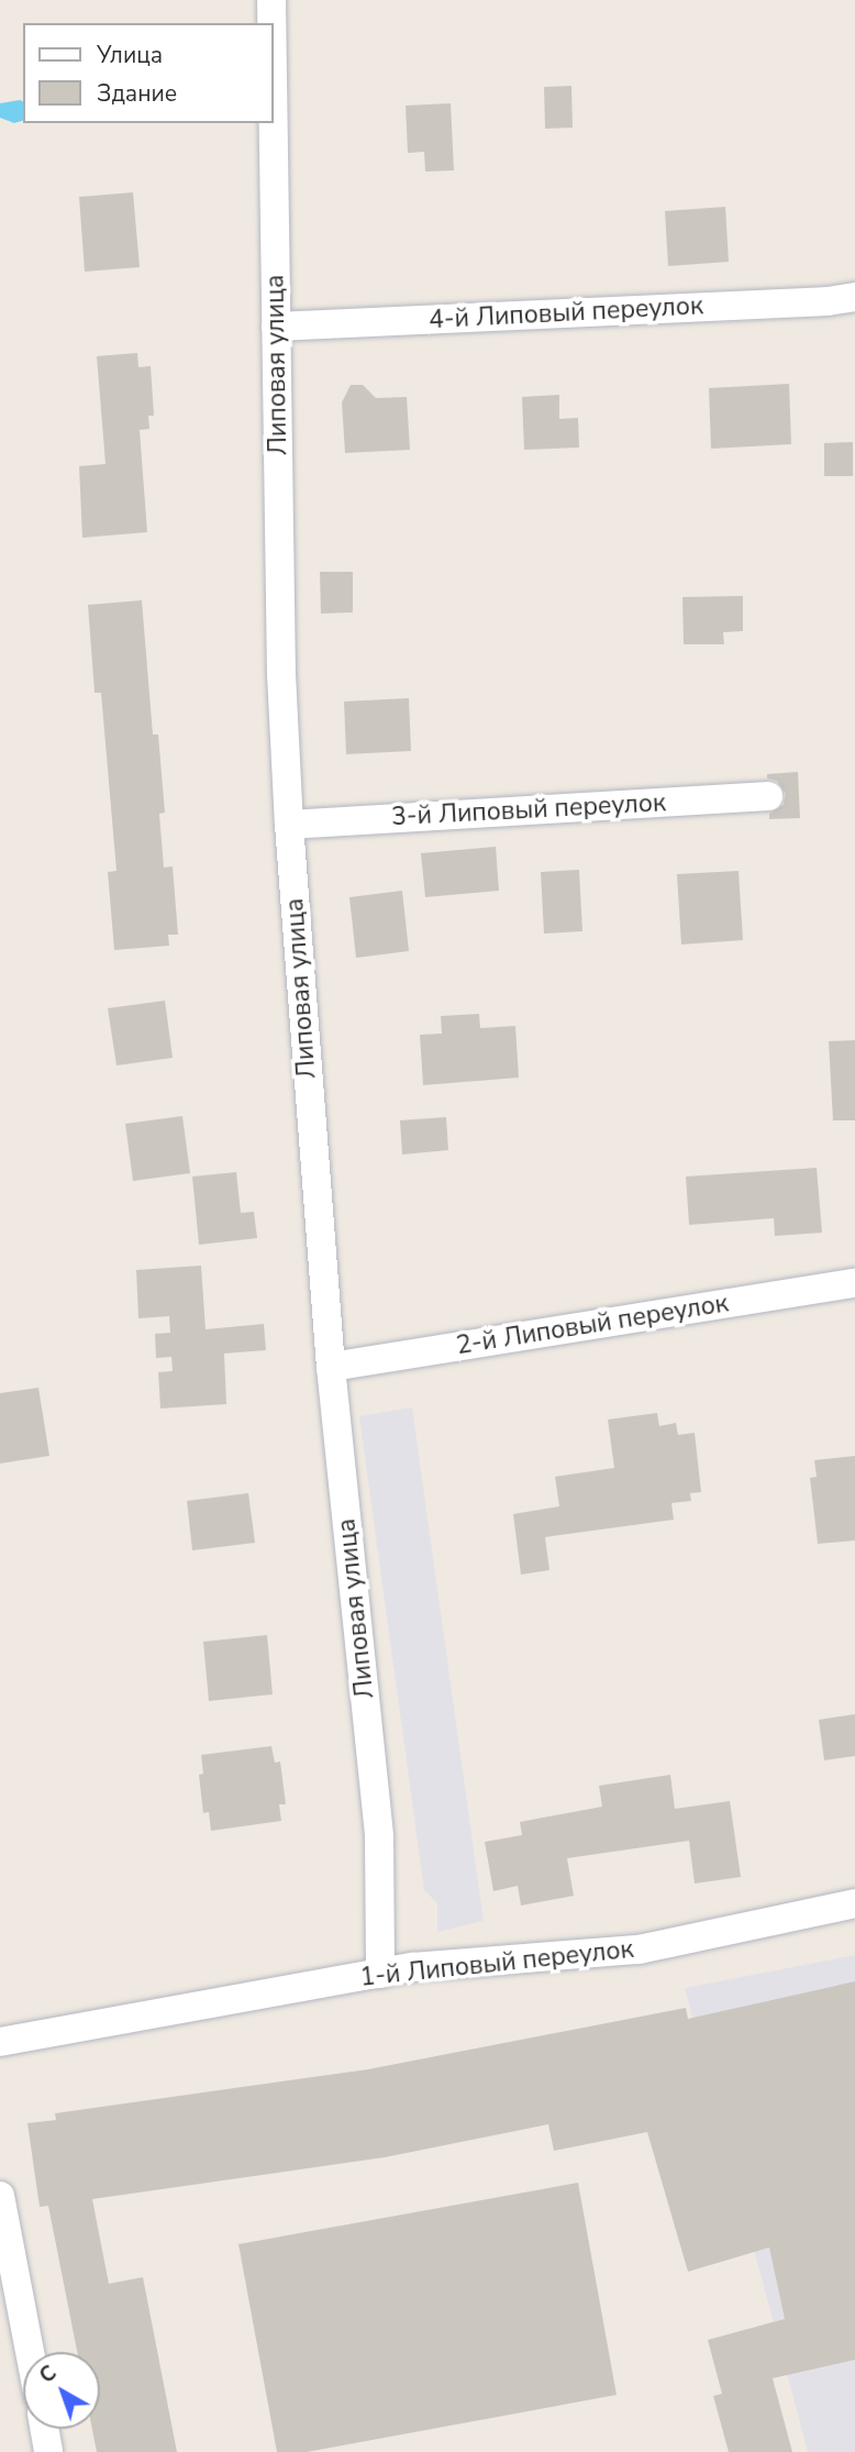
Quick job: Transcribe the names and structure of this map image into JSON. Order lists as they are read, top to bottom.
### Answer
{
  "streets": {
    "street": [
      "4-й Липовый переулок",
      "Липовая улица",
      "3-й Липовый переулок",
      "2-й Липовый переулок",
      "1-й Липовый переулок"
    ]
  },
  "crossings": [
    ["4-й Липовый переулок", "Липовая улица"],
    ["Липовая улица", "3-й Липовый переулок"],
    ["Липовая улица", "2-й Липовый переулок"],
    ["Липовая улица", "1-й Липовый переулок"]
  ],
  "legend": ["Улица", "Здание"],
  "north": "top left"
}
